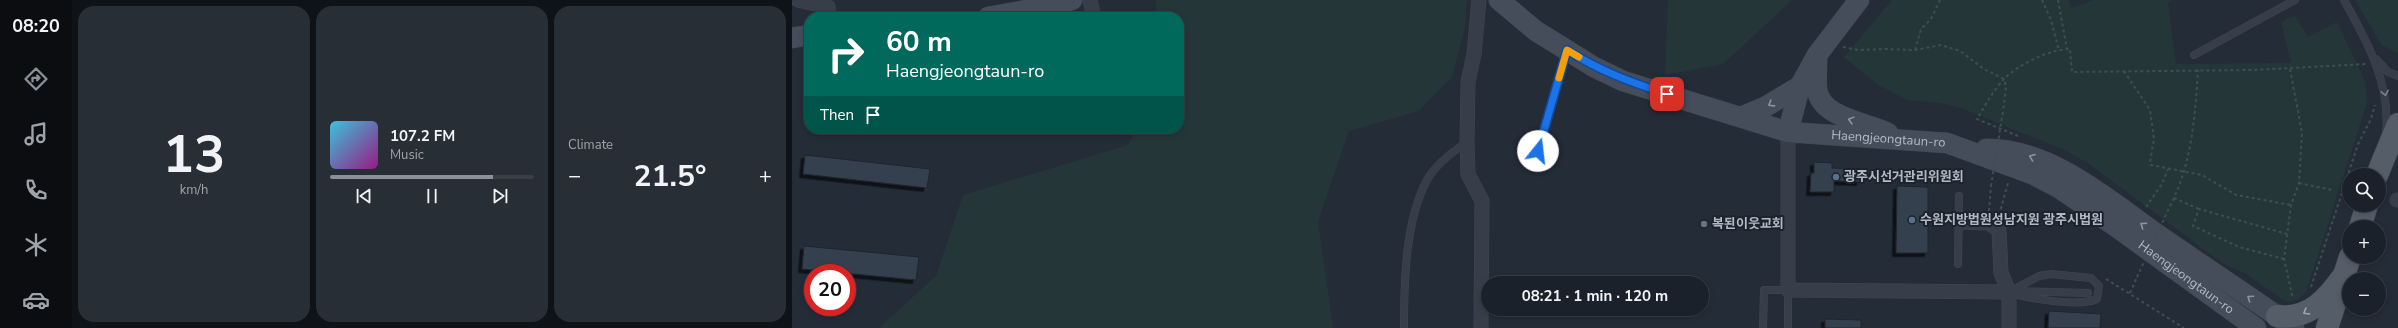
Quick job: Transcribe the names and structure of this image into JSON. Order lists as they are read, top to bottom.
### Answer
{
  "streets": {
    "street": ["Haengjeongtaun-ro"]
  },
  "places": ["광주시선거관리위원회", "수원지방법원성남지원 광주시법원", "복된이웃교회"],
  "page": {
    "tabs": "08:20",
    "tile": [
      ["13", "km/h"],
      "Climate"
    ],
    "turn": ["60 m", "Haengjeongtaun-ro"],
    "then": "Then",
    "song": ["107.2 FM", "Music"],
    "heat": ["−", "21.5°", "+"],
    "map_buttons": ["+", "−"],
    "limit": "20",
    "trip": "08:21 · 1 min · 120 m"
  }
}
